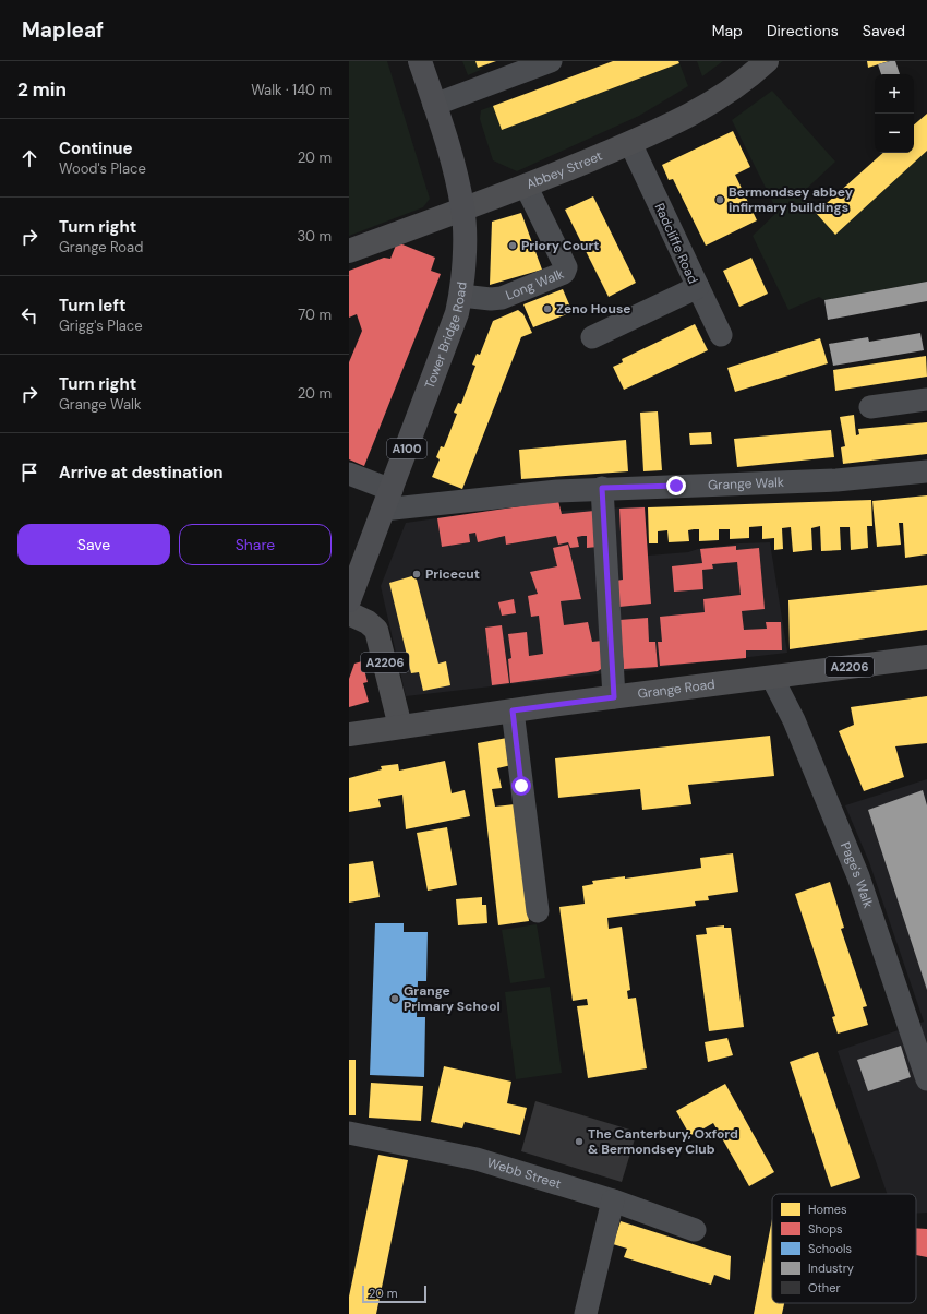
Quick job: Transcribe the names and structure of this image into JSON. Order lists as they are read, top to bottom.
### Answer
{
  "streets": {
    "highway": ["Tower Bridge Road", "A100"],
    "main road": ["Abbey Street", "A2206", "Grange Road"],
    "street": [
      "Radcliffe Road",
      "Long Walk",
      "Grange Walk",
      "Page's Walk",
      "Webb Street"
    ]
  },
  "crossings": [
    ["Abbey Street", "Radcliffe Road"],
    ["Abbey Street", "Long Walk"],
    ["Abbey Street", "Tower Bridge Road"],
    ["Long Walk", "Tower Bridge Road"],
    ["Tower Bridge Road", "Grange Walk"],
    ["A2206", "Grange Road"],
    ["Grange Road", "Page's Walk"]
  ],
  "places": [
    "Bermondsey abbey infirmary buildings",
    "Priory Court",
    "Zeno House",
    "Pricecut",
    "Grange Primary School",
    "The Canterbury, Oxford & Bermondsey Club"
  ],
  "legend": [
    "Homes",
    "Shops",
    "Schools",
    "Industry",
    "Other"
  ],
  "scale_bar": "20 m",
  "page": {
    "header": "Mapleaf",
    "nav": ["Map", "Directions", "Saved"],
    "heading": ["2 min", "Walk · 140 m"],
    "map_buttons": ["+", "−"],
    "list": [
      ["Continue", "Wood's Place", "20 m"],
      ["Turn right", "Grange Road", "30 m"],
      ["Turn left", "Grigg's Place", "70 m"],
      ["Turn right", "Grange Walk", "20 m"],
      "Arrive at destination"
    ],
    "buttons": ["Save", "Share"],
    "scale": "20 m"
  }
}
